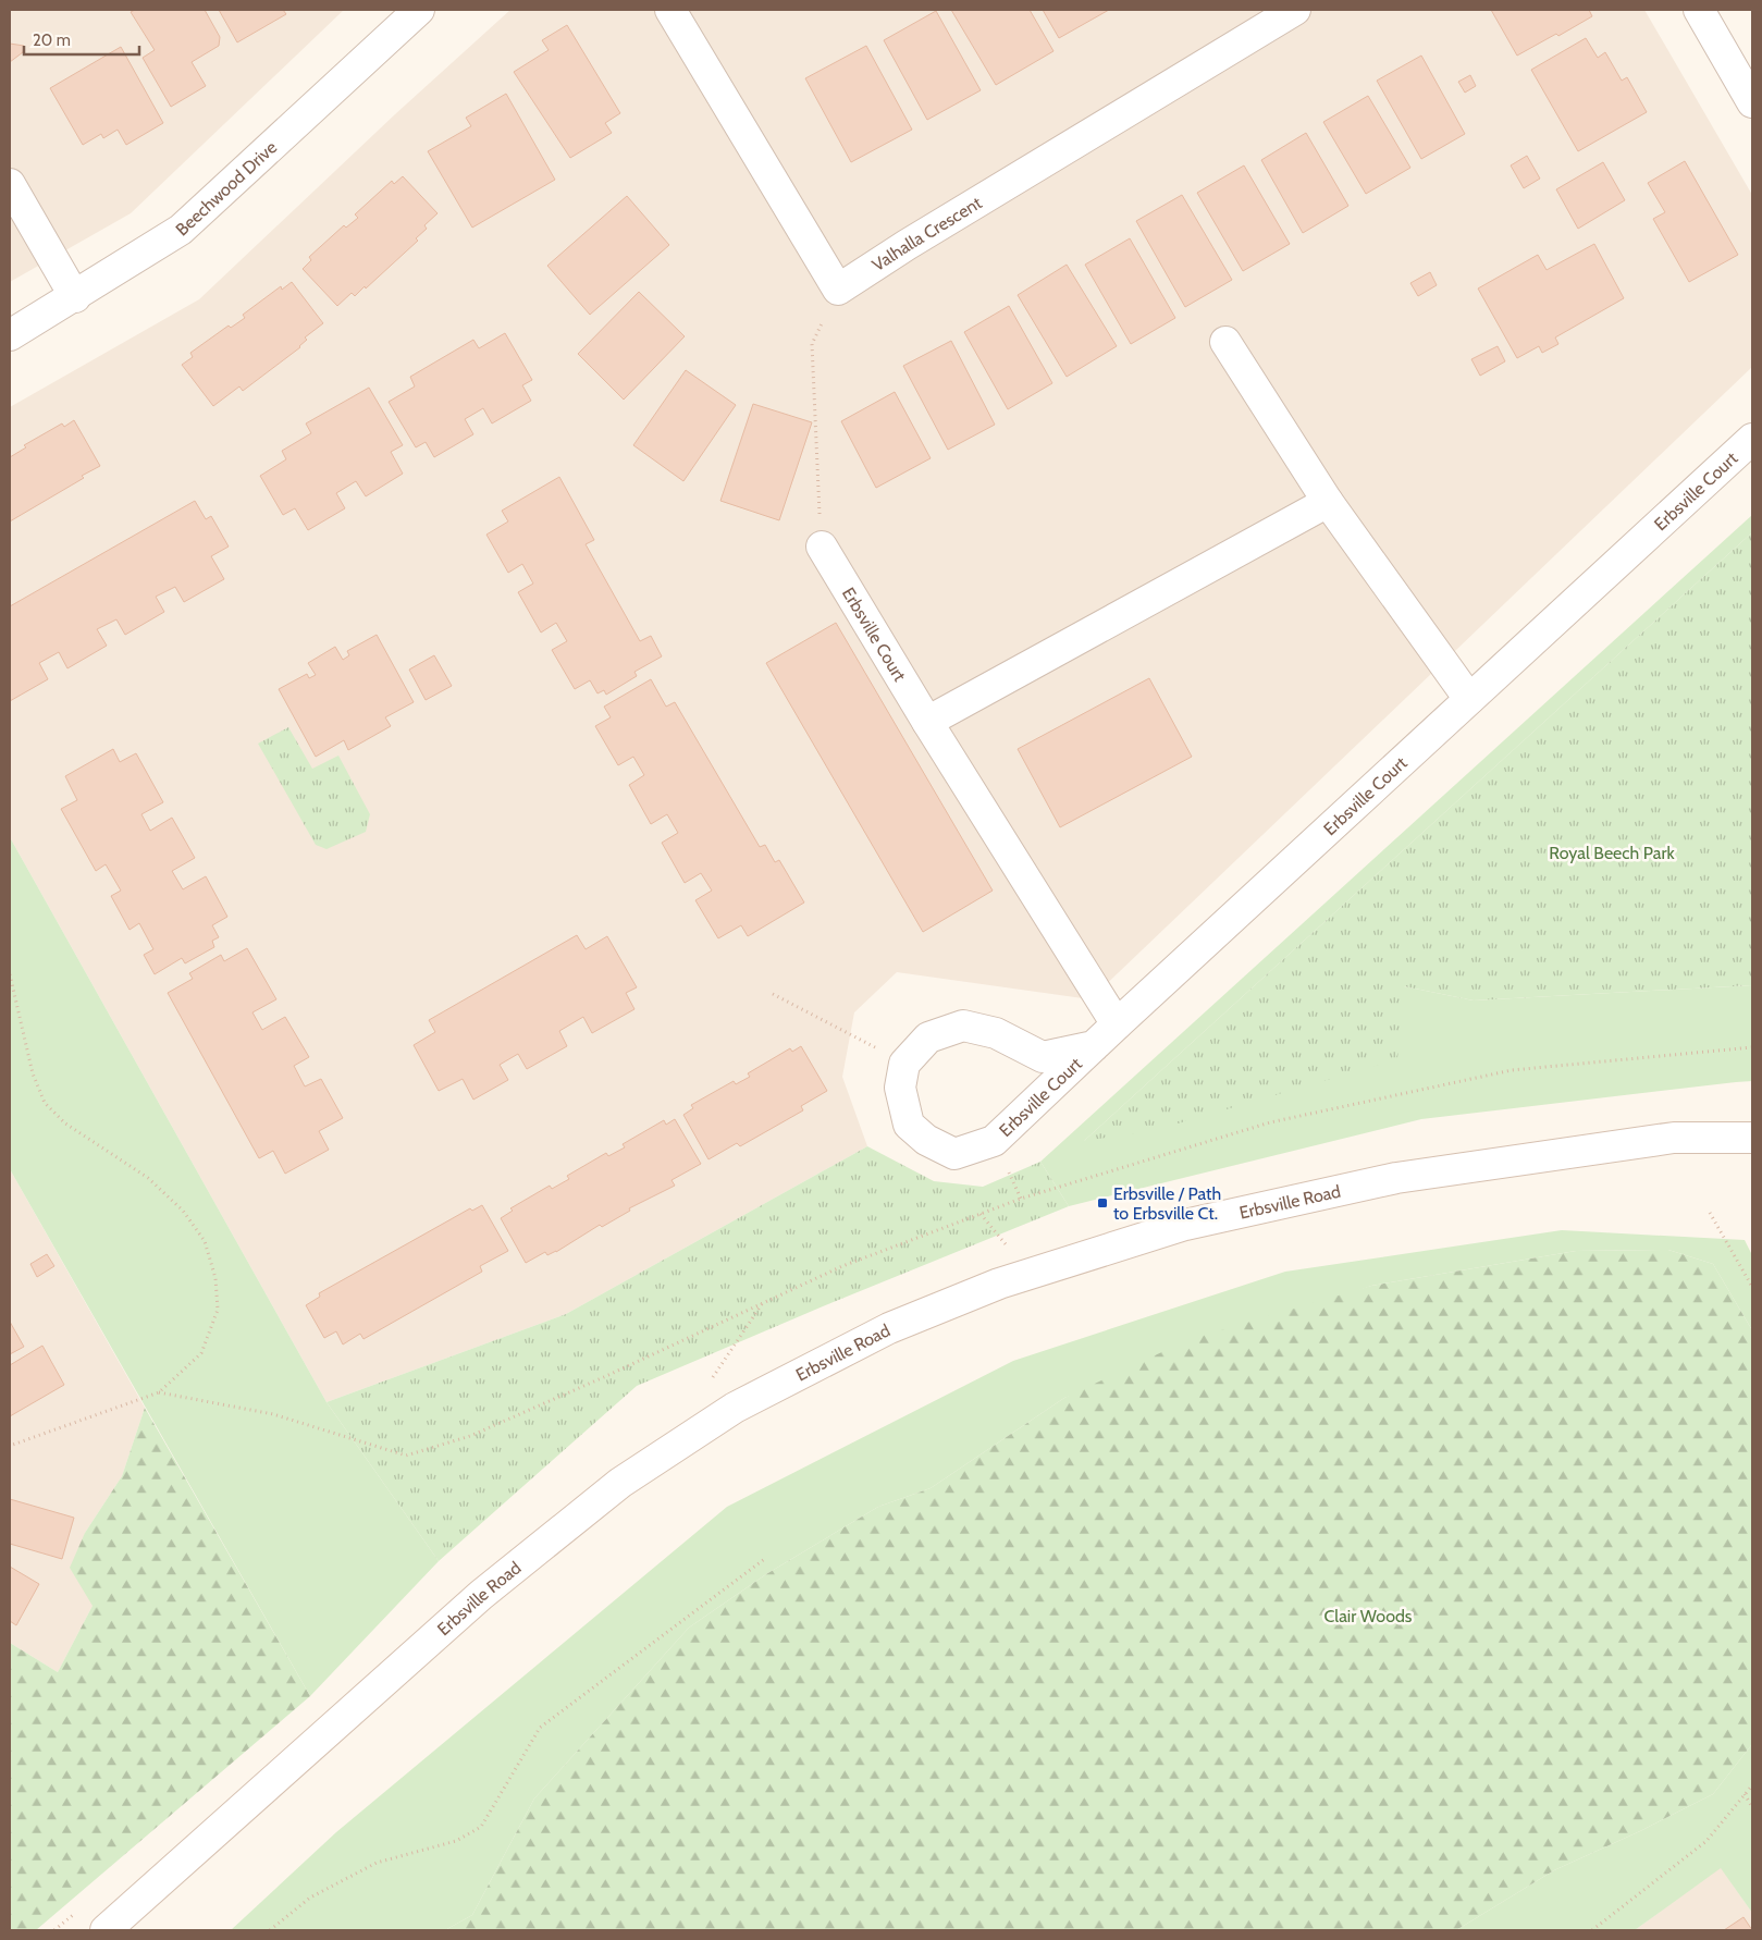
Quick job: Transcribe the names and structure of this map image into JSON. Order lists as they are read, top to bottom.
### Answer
{
  "streets": {
    "street": [
      "Beechwood Drive",
      "Valhalla Crescent",
      "Erbsville Court",
      "Erbsville Road"
    ]
  },
  "parks": ["Royal Beech Park", "Clair Woods"],
  "places": {
    "transit": ["Erbsville / Path to Erbsville Ct."]
  },
  "scale_bar": "20 m"
}
